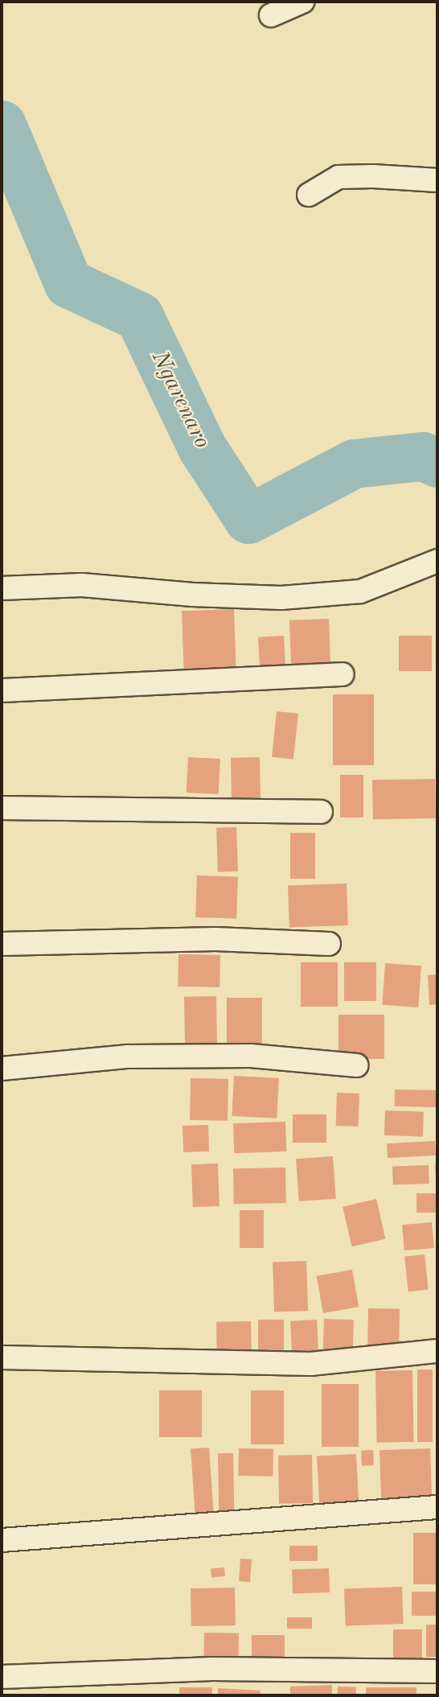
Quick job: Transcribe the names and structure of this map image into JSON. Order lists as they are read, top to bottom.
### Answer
{
  "water": ["Ngarenaro"]
}
